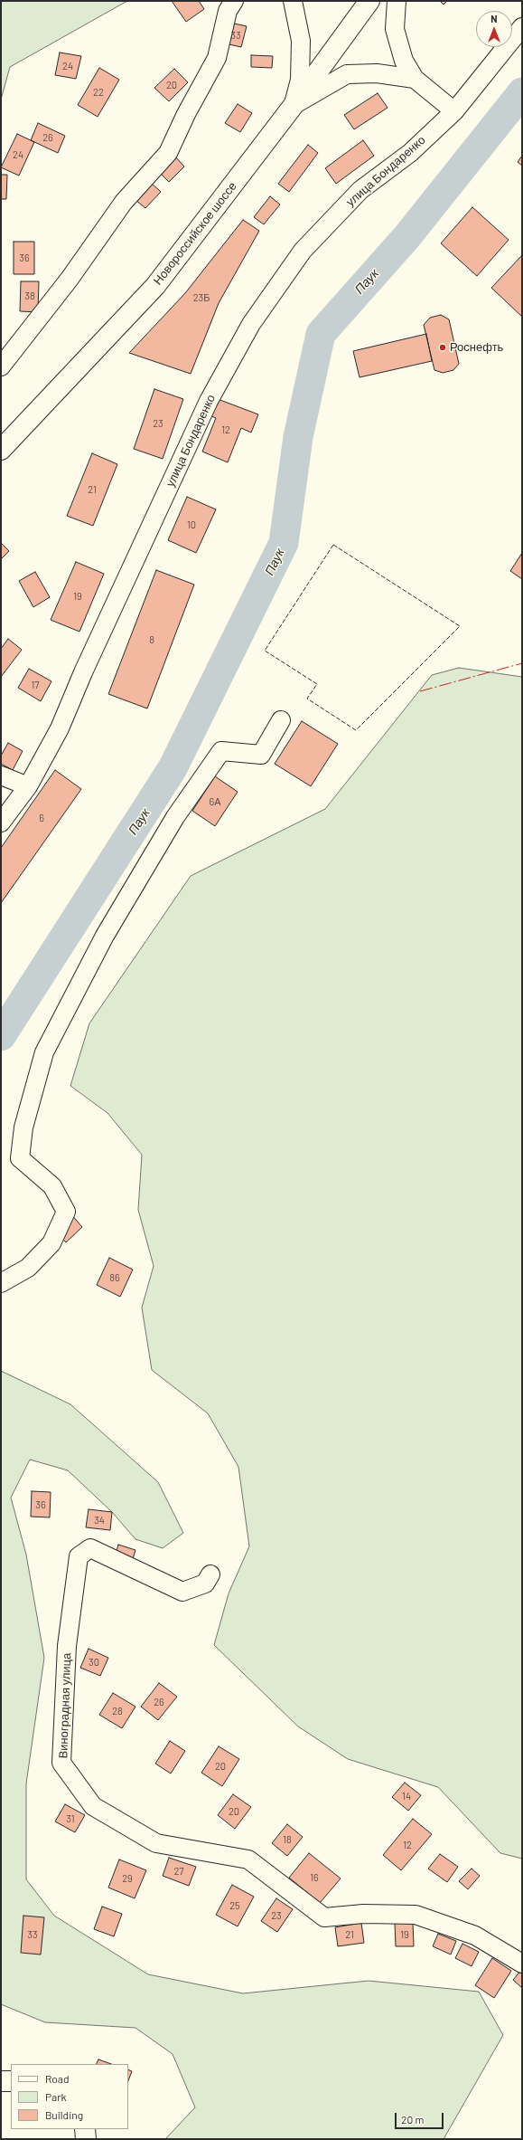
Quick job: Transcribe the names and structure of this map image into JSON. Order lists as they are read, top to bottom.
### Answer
{
  "streets": {
    "main road": ["Новороссийское шоссе"],
    "street": ["улица Бондаренко", "Виноградная улица"]
  },
  "water": ["Паук"],
  "places": ["Роснефть"],
  "house_numbers": [
    "33",
    "24",
    "20",
    "22",
    "26",
    "24",
    "36",
    "38",
    "23Б",
    "23",
    "12",
    "21",
    "10",
    "19",
    "8",
    "17",
    "6А",
    "6",
    "86",
    "36",
    "34",
    "30",
    "26",
    "28",
    "20",
    "14",
    "20",
    "31",
    "18",
    "12",
    "27",
    "16",
    "29",
    "25",
    "23",
    "33",
    "21",
    "19"
  ],
  "legend": ["Road", "Park", "Building"],
  "scale_bar": "20 m",
  "north": "top"
}
